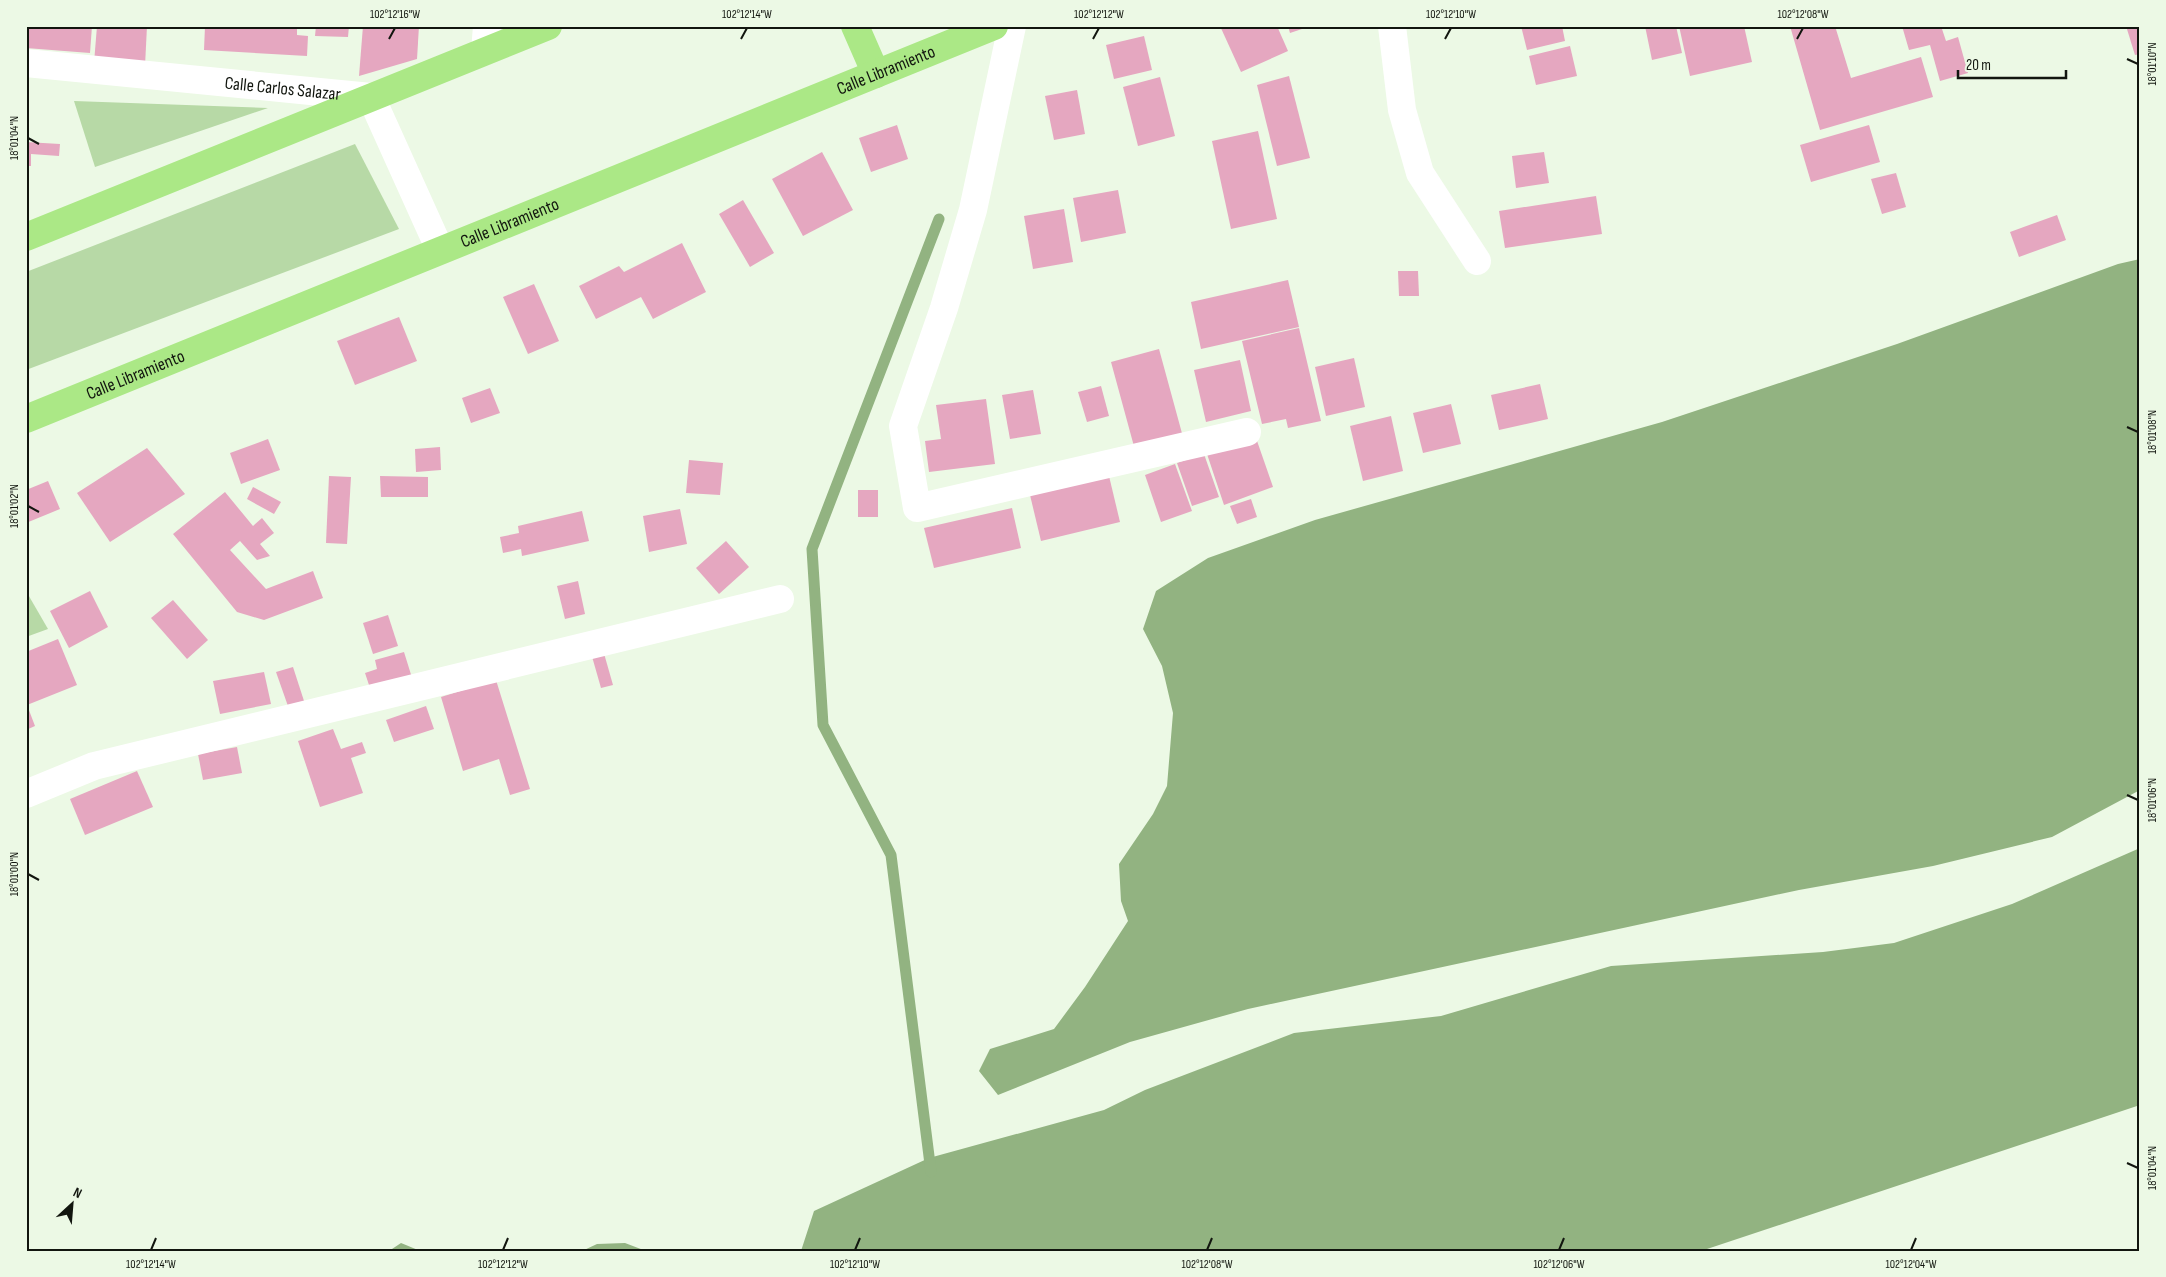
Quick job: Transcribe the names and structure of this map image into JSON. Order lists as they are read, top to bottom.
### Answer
{
  "streets": {
    "highway": ["Calle Libramiento"],
    "street": ["Calle Carlos Salazar"]
  },
  "scale_bar": "20 m",
  "north": "top right",
  "coordinates": [
    "102°12'16\"W",
    "102°12'14\"W",
    "102°12'12\"W",
    "102°12'10\"W",
    "102°12'08\"W",
    "18°01'10\"N",
    "18°01'04\"N",
    "18°01'08\"N",
    "18°01'02\"N",
    "18°01'06\"N",
    "18°01'00\"N",
    "102°12'06\"W",
    "102°12'04\"W"
  ]
}
